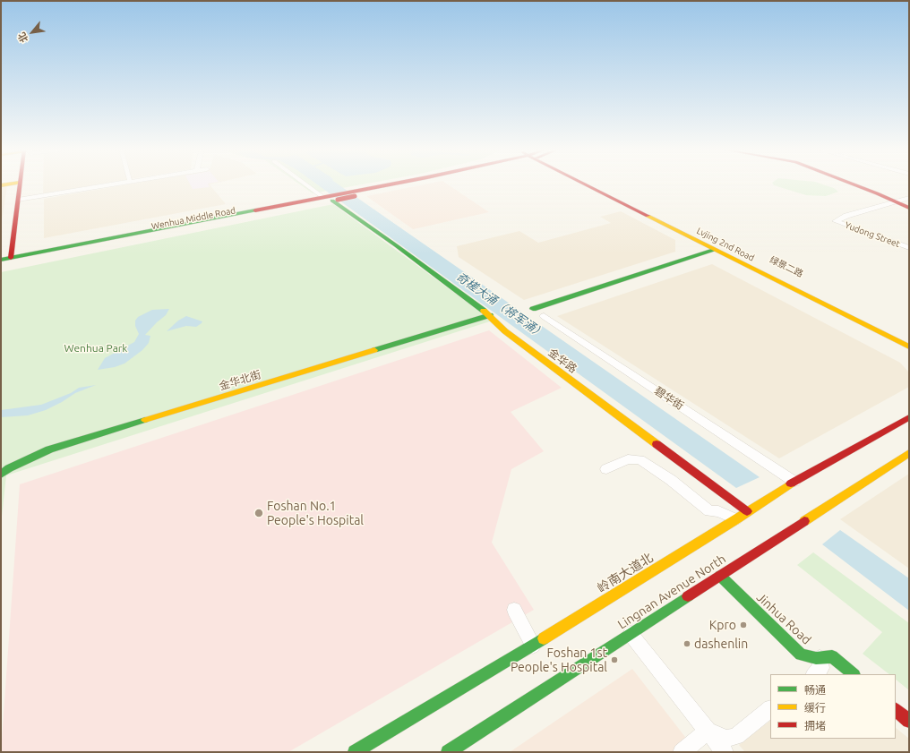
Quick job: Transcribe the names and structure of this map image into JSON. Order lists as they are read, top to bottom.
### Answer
{
  "streets": {
    "main road": [
      "Wenhua Middle Road",
      "Lvjing 2nd Road",
      "绿景二路",
      "金华路",
      "金华北街",
      "岭南大道北",
      "Lingnan Avenue North",
      "Jinhua Road"
    ],
    "street": ["Yudong Street", "碧华街"]
  },
  "crossings": [
    ["Wenhua Middle Road", "金华路"],
    ["金华路", "金华北街"],
    ["金华路", "岭南大道北"],
    ["碧华街", "岭南大道北"],
    ["Lingnan Avenue North", "Jinhua Road"]
  ],
  "water": ["奇槎大涌（将军涌）"],
  "parks": ["Wenhua Park"],
  "places": [
    "Foshan No.1 People's Hospital",
    "Kpro",
    "dashenlin",
    "Foshan 1st People's Hospital"
  ],
  "legend": ["畅通", "缓行", "拥堵"],
  "north": "bottom left"
}
